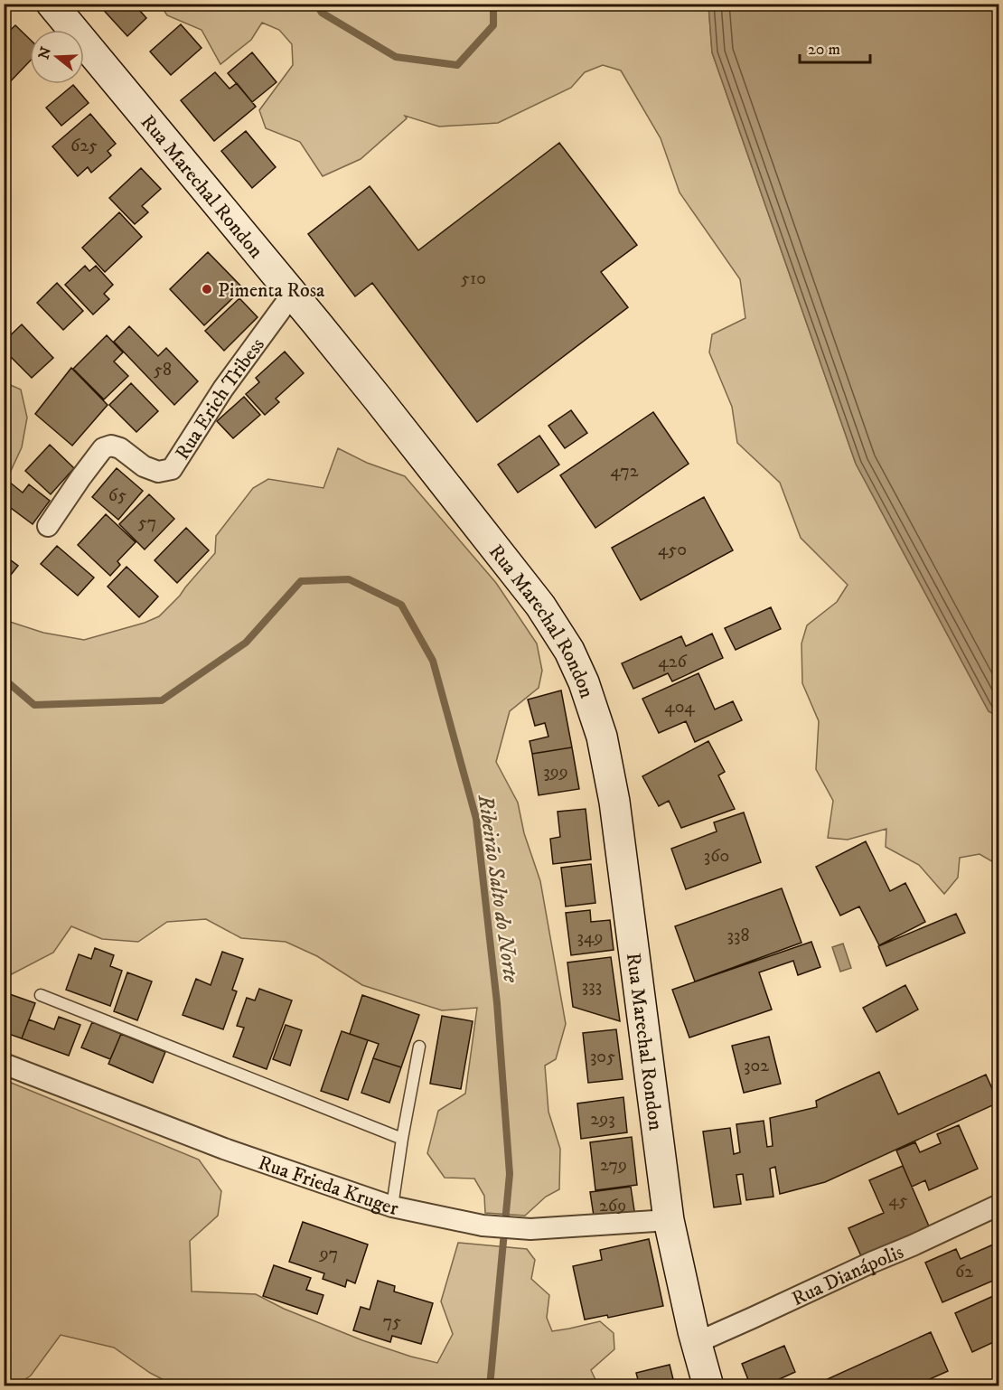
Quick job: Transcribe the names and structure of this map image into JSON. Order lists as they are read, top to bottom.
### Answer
{
  "streets": {
    "main road": ["Rua Marechal Rondon"],
    "street": ["Rua Erich Tribess", "Rua Frieda Kruger", "Rua Dianápolis"]
  },
  "crossings": [
    ["Rua Marechal Rondon", "Rua Erich Tribess"],
    ["Rua Marechal Rondon", "Rua Frieda Kruger"],
    ["Rua Marechal Rondon", "Rua Dianápolis"]
  ],
  "water": ["Ribeirão Salto do Norte"],
  "places": ["Pimenta Rosa"],
  "house_numbers": [
    "625",
    "510",
    "58",
    "472",
    "65",
    "57",
    "450",
    "426",
    "404",
    "399",
    "360",
    "338",
    "349",
    "333",
    "305",
    "302",
    "293",
    "279",
    "45",
    "269",
    "97",
    "62",
    "75"
  ],
  "scale_bar": "20 m",
  "north": "left"
}
